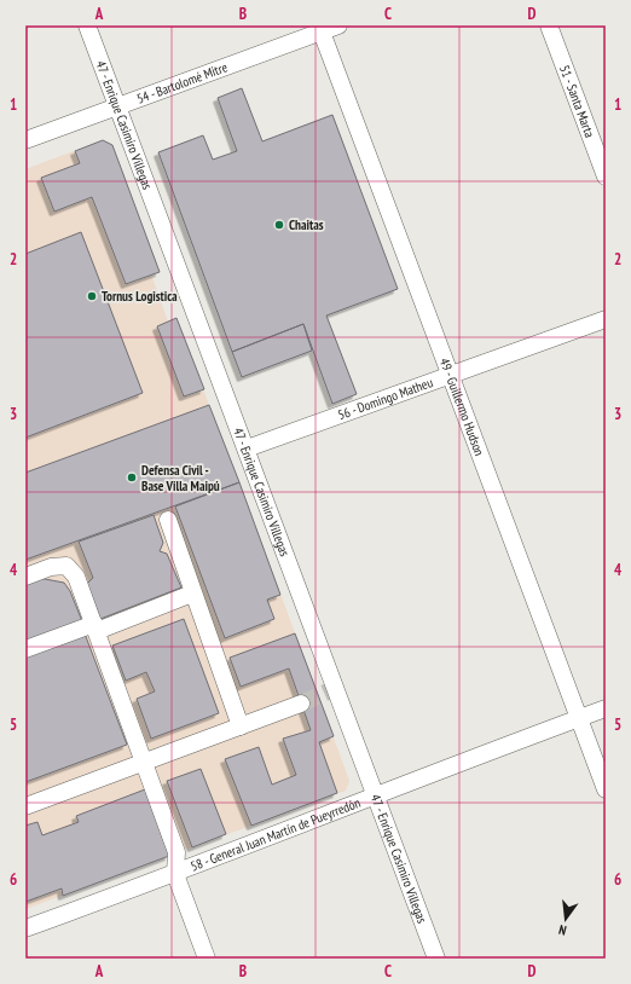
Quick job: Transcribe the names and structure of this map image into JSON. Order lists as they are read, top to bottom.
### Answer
{
  "streets": {
    "street": [
      "54 - Bartolomé Mitre",
      "51 - Santa Marta",
      "47 - Enrique Casimiro Villegas",
      "56 - Domingo Matheu",
      "49 - Guillermo Hudson",
      "58 - General Juan Martín de Pueyrredón"
    ]
  },
  "crossings": [
    ["54 - Bartolomé Mitre", "47 - Enrique Casimiro Villegas"],
    ["54 - Bartolomé Mitre", "49 - Guillermo Hudson"],
    ["47 - Enrique Casimiro Villegas", "56 - Domingo Matheu"],
    ["47 - Enrique Casimiro Villegas", "58 - General Juan Martín de Pueyrredón"],
    ["56 - Domingo Matheu", "49 - Guillermo Hudson"],
    ["49 - Guillermo Hudson", "58 - General Juan Martín de Pueyrredón"]
  ],
  "places": ["Chaitas", "Tornus Logistica", "Defensa Civil - Base Villa Maipú"],
  "north": "bottom",
  "grid": {
    "columns": [
      "A",
      "B",
      "C",
      "D"
    ],
    "rows": [
      "1",
      "2",
      "3",
      "4",
      "5",
      "6"
    ]
  }
}
